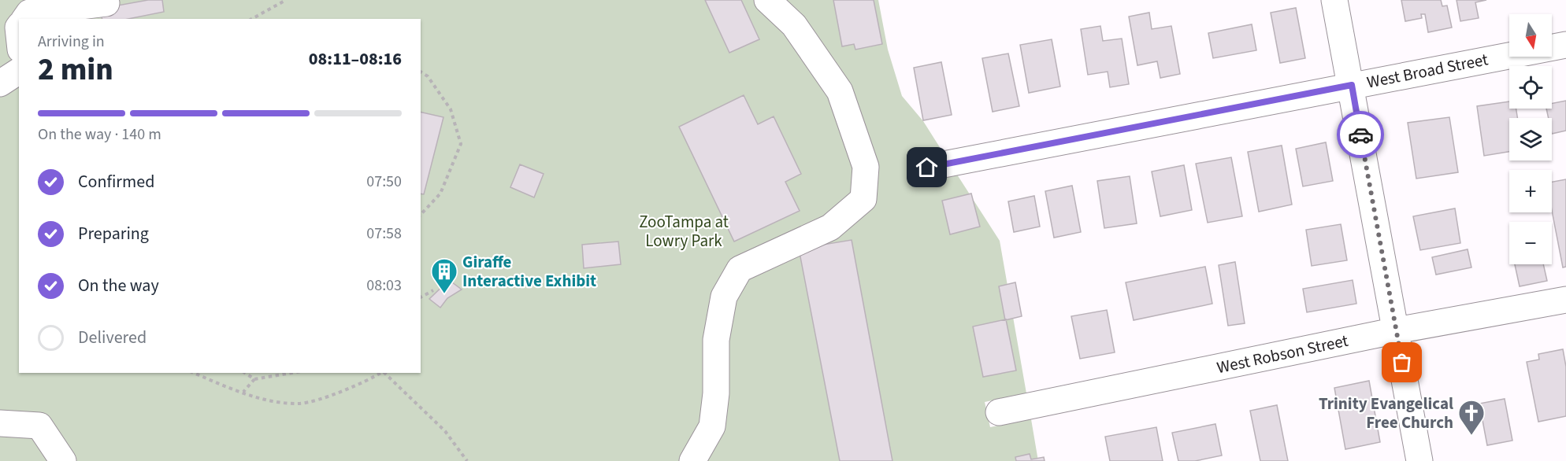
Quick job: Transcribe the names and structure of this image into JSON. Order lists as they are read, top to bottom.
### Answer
{
  "streets": {
    "street": ["West Broad Street", "West Robson Street"]
  },
  "parks": ["ZooTampa at Lowry Park"],
  "places": {
    "building": ["Giraffe Interactive Exhibit"],
    "church": ["Trinity Evangelical Free Church"]
  },
  "north": "bottom",
  "page": {
    "map_buttons": ["+", "−"],
    "heading": ["2 min", "Arriving in", "08:11–08:16"],
    "bar": "On the way · 140 m",
    "list": [
      ["Confirmed", "07:50"],
      ["Preparing", "07:58"],
      ["On the way", "08:03"],
      "Delivered"
    ]
  }
}
